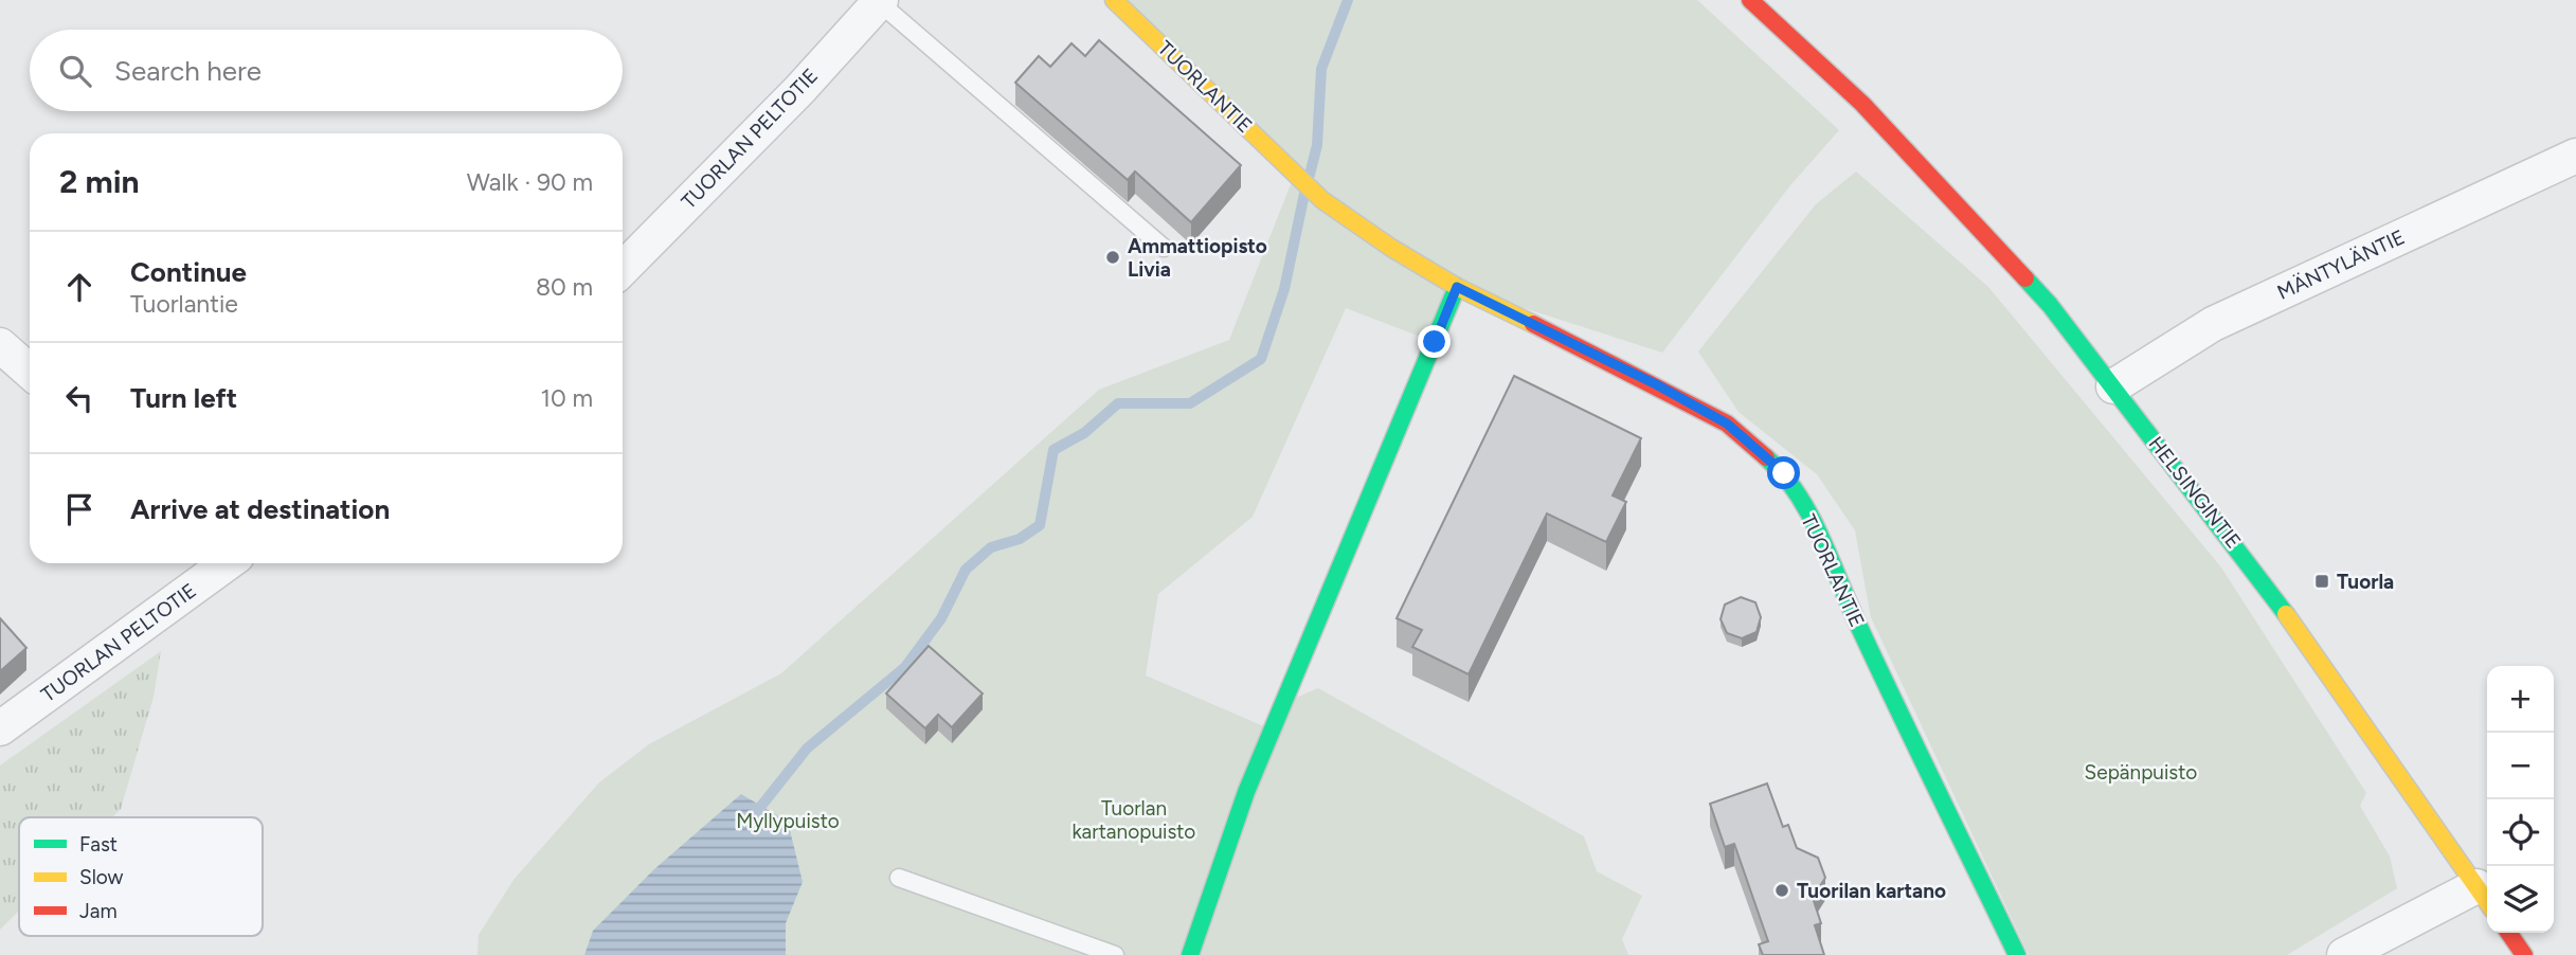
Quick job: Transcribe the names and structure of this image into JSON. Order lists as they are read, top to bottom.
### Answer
{
  "streets": {
    "street": [
      "TUORLANTIE",
      "TUORLAN PELTOTIE",
      "MÄNTYLÄNTIE",
      "HELSINGINTIE"
    ]
  },
  "crossings": [
    ["MÄNTYLÄNTIE", "HELSINGINTIE"]
  ],
  "parks": ["Sepänpuisto", "Tuorlan kartanopuisto", "Myllypuisto"],
  "places": {
    "other": ["Ammattiopisto Livia", "Tuorilan kartano"],
    "transit": ["Tuorla"]
  },
  "legend": ["Fast", "Slow", "Jam"],
  "page": {
    "search": "Search here",
    "heading": ["2 min", "Walk · 90 m"],
    "list": [
      ["Continue", "Tuorlantie", "80 m"],
      ["Turn left", "10 m"],
      "Arrive at destination"
    ],
    "map_buttons": ["+", "−"]
  }
}
